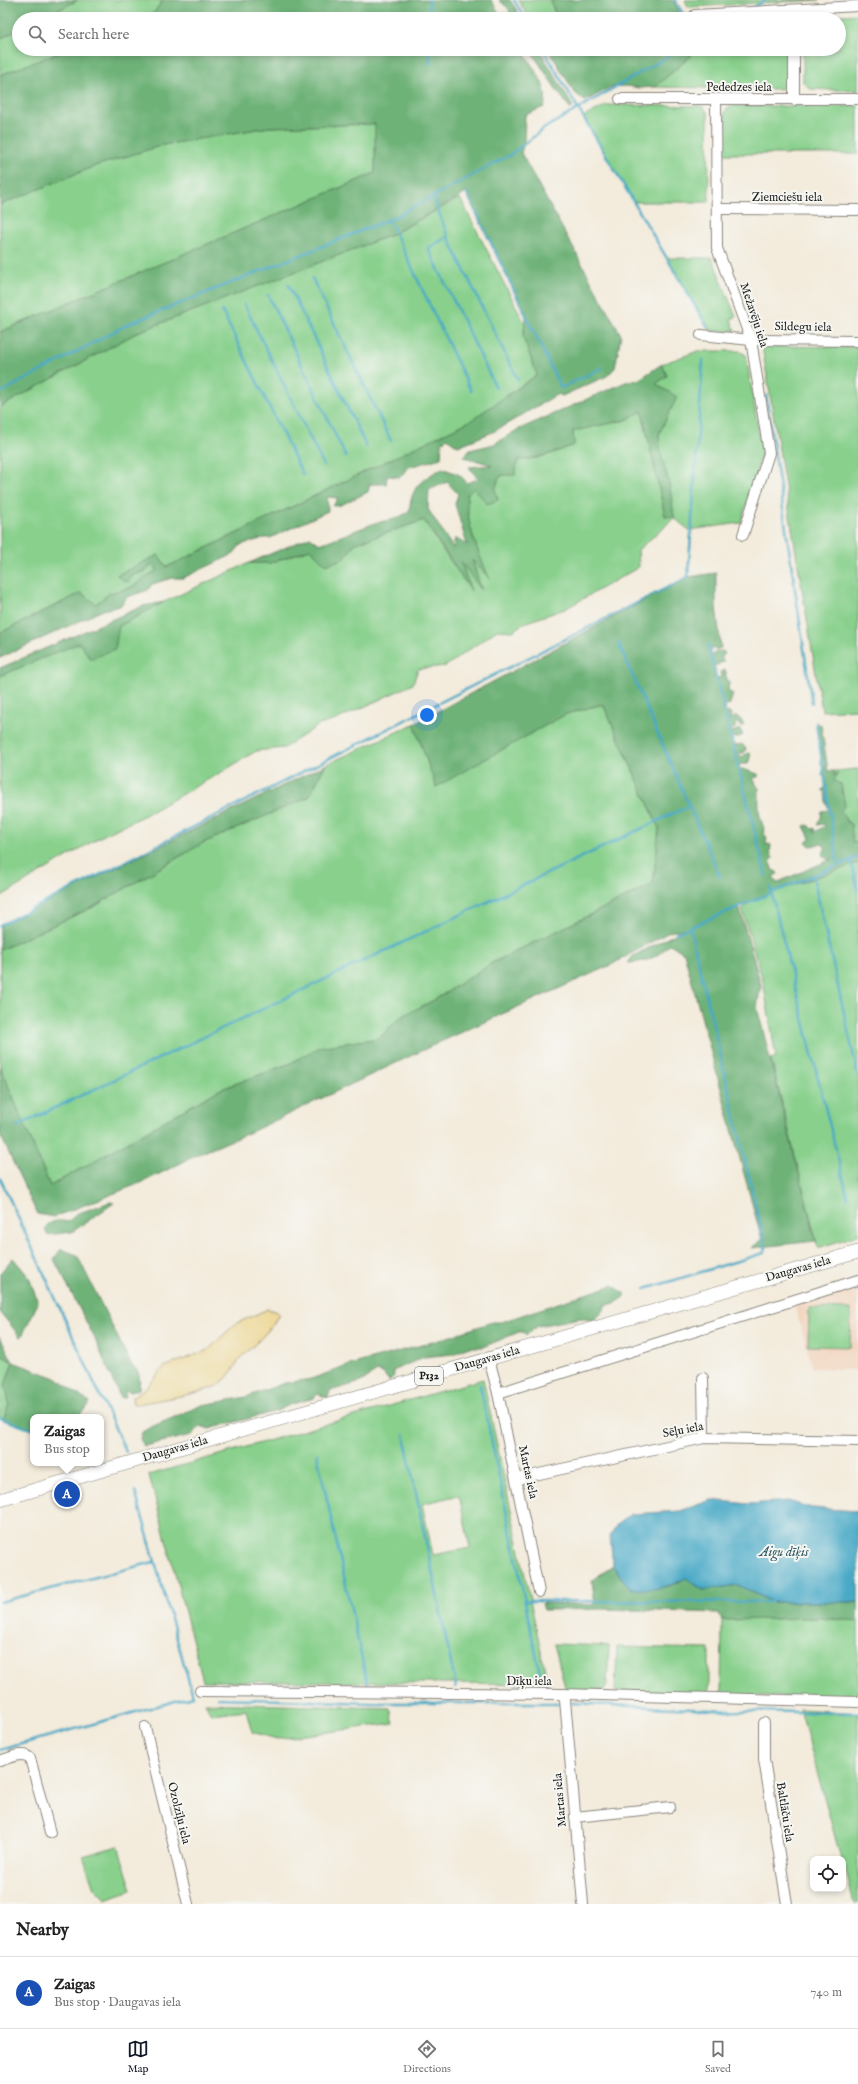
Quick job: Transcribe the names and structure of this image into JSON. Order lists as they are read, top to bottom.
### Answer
{
  "streets": {
    "main road": ["Daugavas iela", "P132"],
    "street": [
      "Pededzes iela",
      "Ziemciešu iela",
      "Mežavēju iela",
      "Sildegu iela",
      "Sēļu iela",
      "Martas iela",
      "Dīķu iela",
      "Baltlāču iela",
      "Ozolzīļu iela"
    ]
  },
  "crossings": [
    ["Pededzes iela", "Mežavēju iela"],
    ["Ziemciešu iela", "Mežavēju iela"],
    ["Mežavēju iela", "Sildegu iela"],
    ["Daugavas iela", "Martas iela"],
    ["Sēļu iela", "Martas iela"],
    ["Martas iela", "Dīķu iela"]
  ],
  "water": ["Aigu dīķis"],
  "page": {
    "search": "Search here",
    "popup": ["Zaigas", "Bus stop"],
    "pins": "A",
    "heading": "Nearby",
    "list": [
      {
        "mark": "A",
        "name": "Zaigas",
        "note": "Bus stop · Daugavas iela",
        "value": "740 m"
      }
    ],
    "nav": ["Map", "Directions", "Saved"]
  }
}
